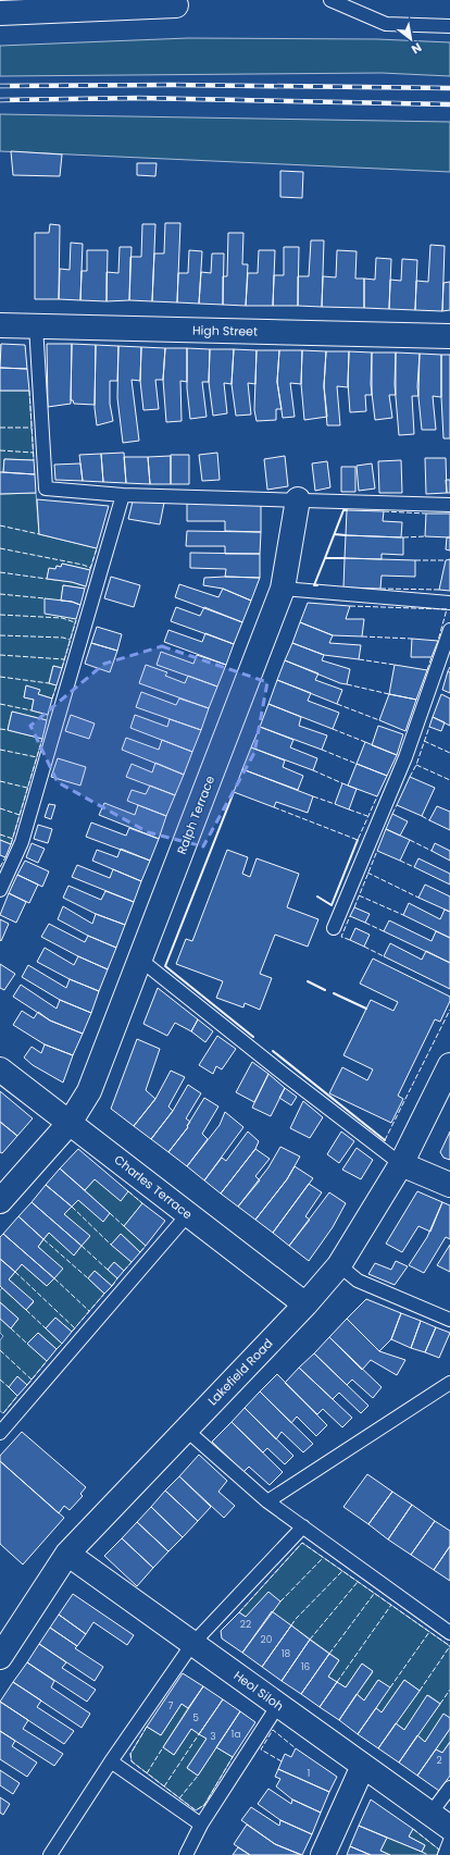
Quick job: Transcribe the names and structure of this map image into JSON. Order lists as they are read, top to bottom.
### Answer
{
  "streets": {
    "street": [
      "High Street",
      "Ralph Terrace",
      "Charles Terrace",
      "Lakefield Road",
      "Heol Siloh"
    ]
  },
  "crossings": [
    ["Ralph Terrace", "Charles Terrace"],
    ["Charles Terrace", "Lakefield Road"],
    ["Lakefield Road", "Heol Siloh"]
  ],
  "house_numbers": [
    "22",
    "20",
    "18",
    "16",
    "7",
    "5",
    "1a",
    "3",
    "2",
    "1"
  ],
  "north": "bottom right"
}
